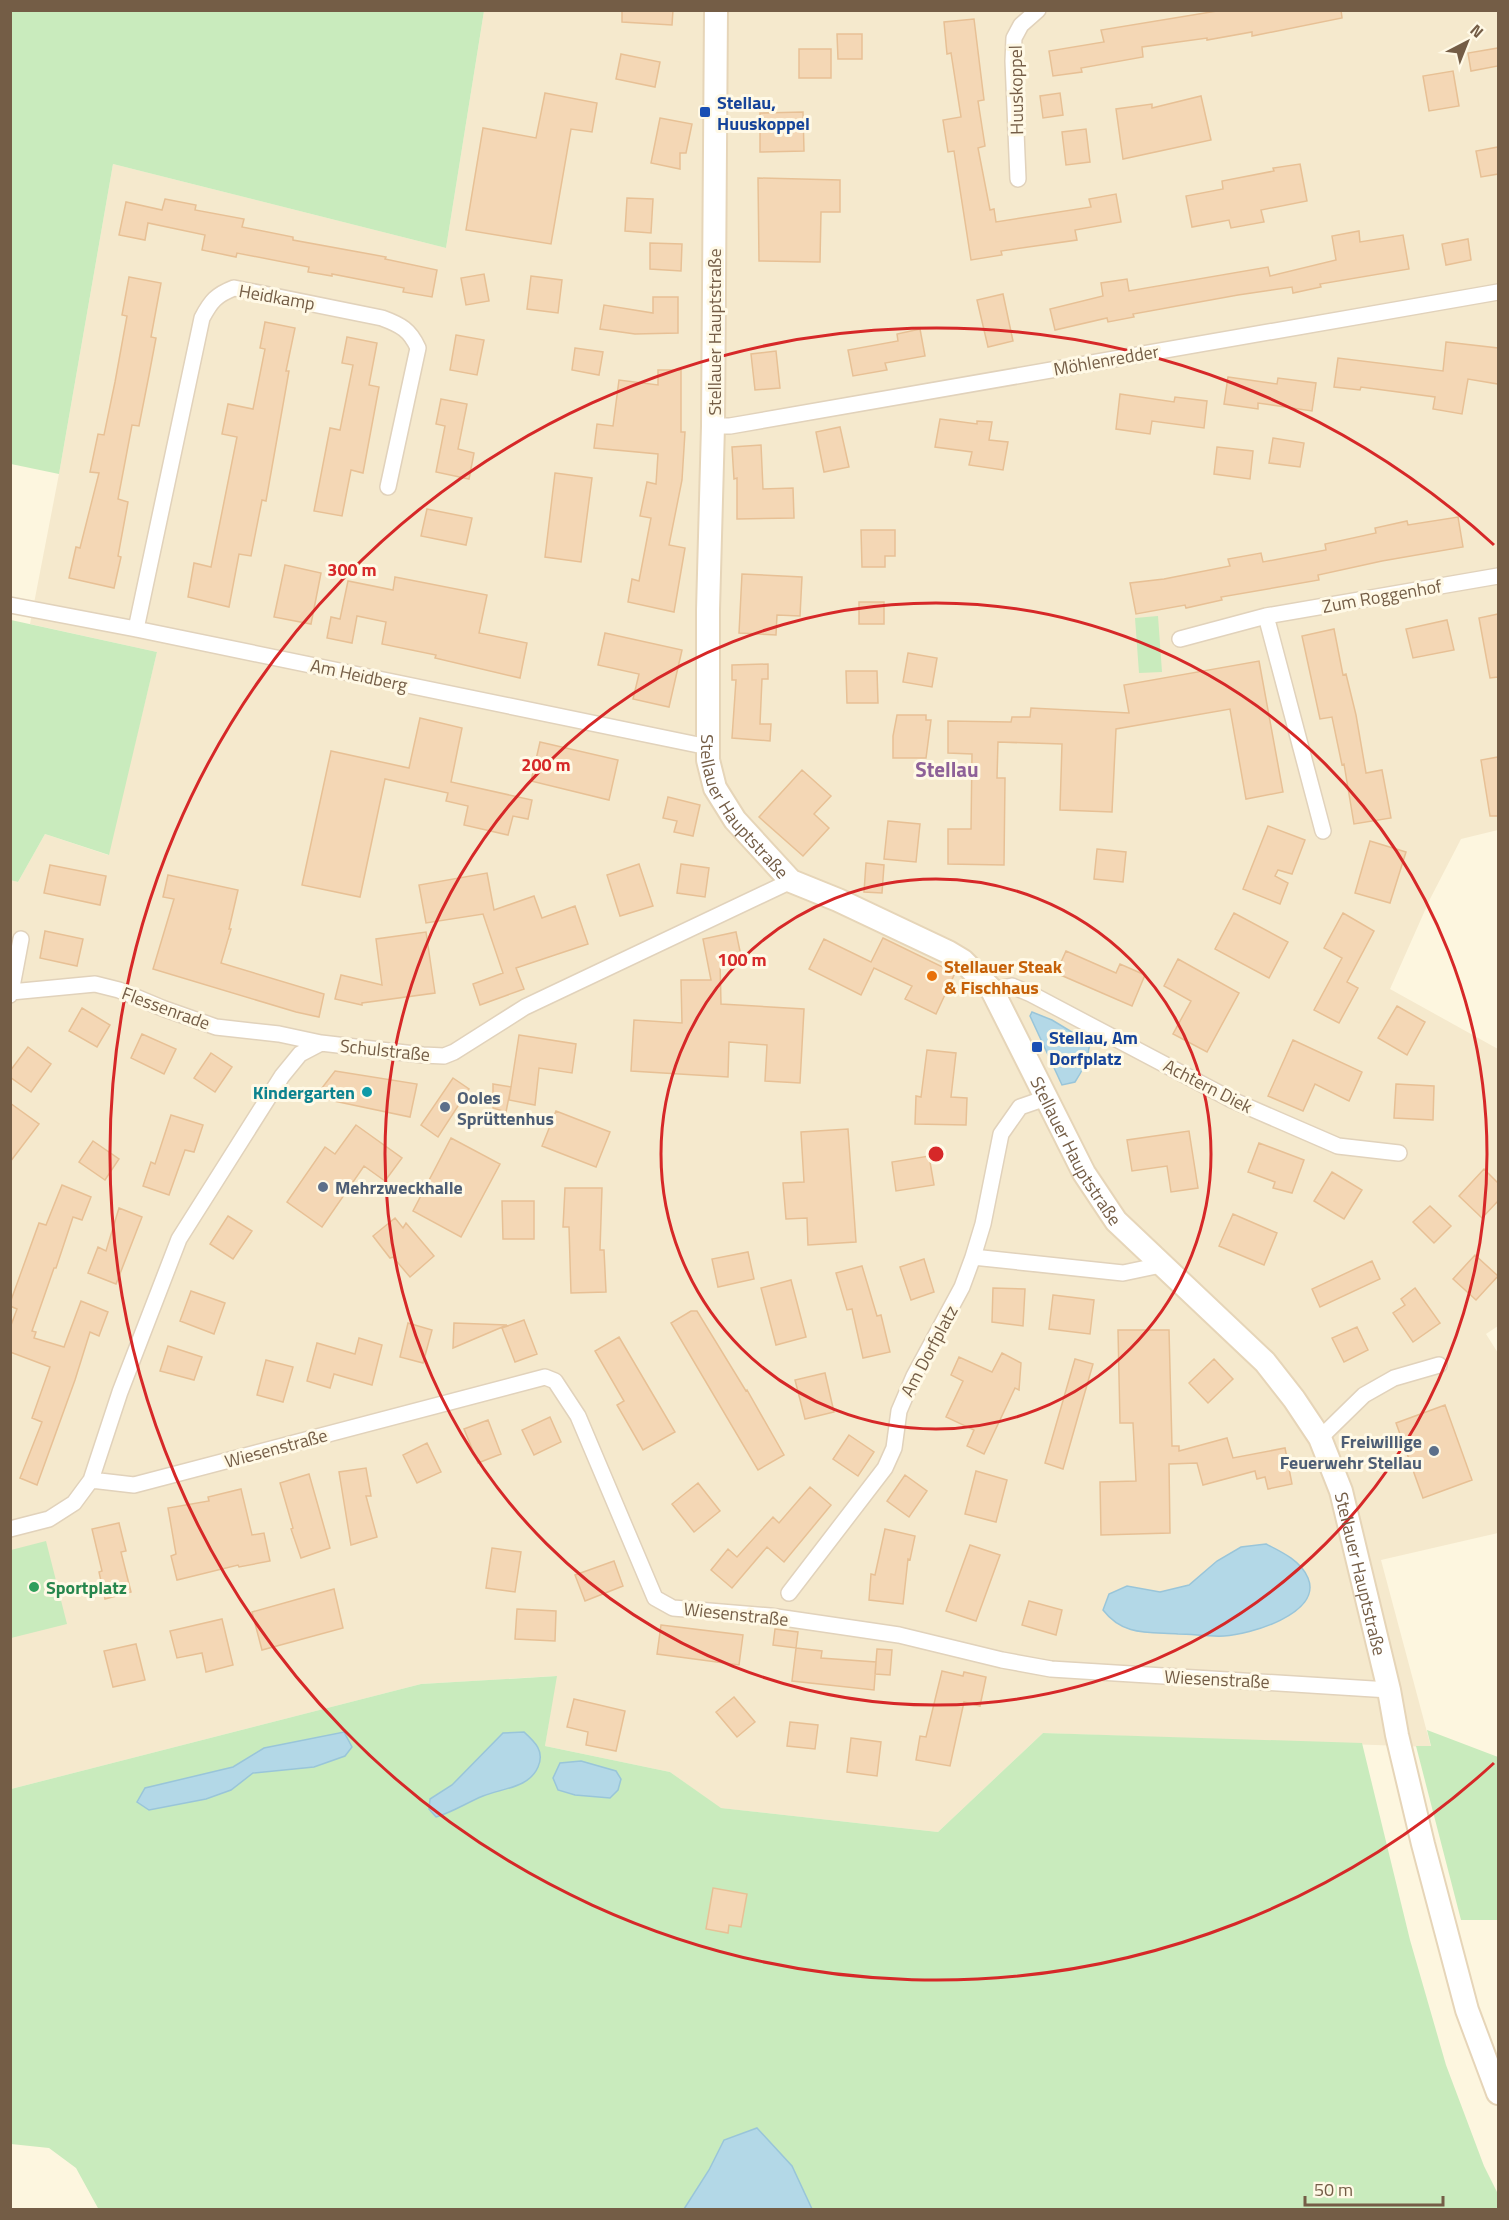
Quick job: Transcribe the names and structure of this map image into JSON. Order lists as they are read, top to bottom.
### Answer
{
  "streets": {
    "street": [
      "Huuskoppel",
      "Heidkamp",
      "Stellauer Hauptstraße",
      "Möhlenredder",
      "Zum Roggenhof",
      "Am Heidberg",
      "Flessenrade",
      "Schulstraße",
      "Achtern Diek",
      "Am Dorfplatz",
      "Wiesenstraße"
    ]
  },
  "crossings": [
    ["Heidkamp", "Am Heidberg"],
    ["Stellauer Hauptstraße", "Möhlenredder"],
    ["Stellauer Hauptstraße", "Am Heidberg"],
    ["Stellauer Hauptstraße", "Schulstraße"],
    ["Stellauer Hauptstraße", "Achtern Diek"],
    ["Stellauer Hauptstraße", "Am Dorfplatz"],
    ["Stellauer Hauptstraße", "Wiesenstraße"],
    ["Flessenrade", "Schulstraße"],
    ["Schulstraße", "Wiesenstraße"]
  ],
  "districts": ["Stellau"],
  "places": {
    "transit": ["Stellau, Huuskoppel", "Stellau, Am Dorfplatz"],
    "other": [
      "Stellauer Steak & Fischhaus",
      "Kindergarten",
      "Ooles Sprüttenhus",
      "Mehrzweckhalle",
      "Freiwillige Feuerwehr Stellau",
      "Sportplatz"
    ]
  },
  "scale_bar": "50 m",
  "north": "top right",
  "rings": ["300 m", "200 m", "100 m"]
}
